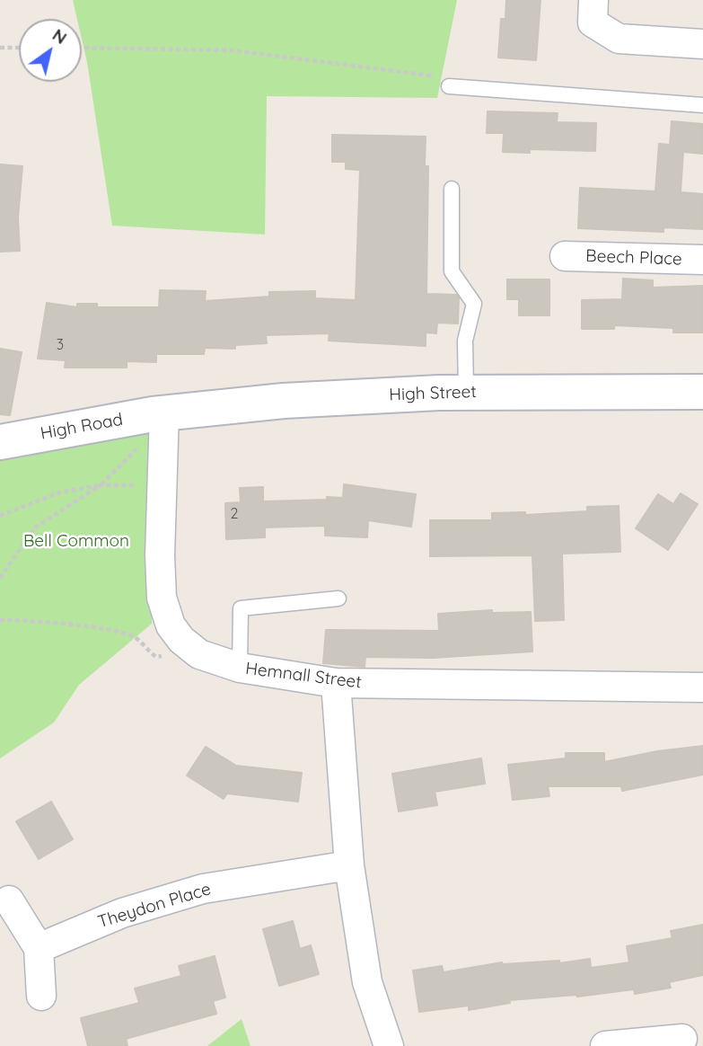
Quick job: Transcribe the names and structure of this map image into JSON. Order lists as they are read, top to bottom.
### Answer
{
  "streets": {
    "main road": ["High Street", "High Road"],
    "street": ["Beech Place", "Hemnall Street", "Theydon Place"]
  },
  "crossings": [
    ["High Street", "High Road"],
    ["High Street", "Hemnall Street"],
    ["High Road", "Hemnall Street"]
  ],
  "parks": ["Bell Common"],
  "house_numbers": ["3", "2"],
  "north": "top right"
}
